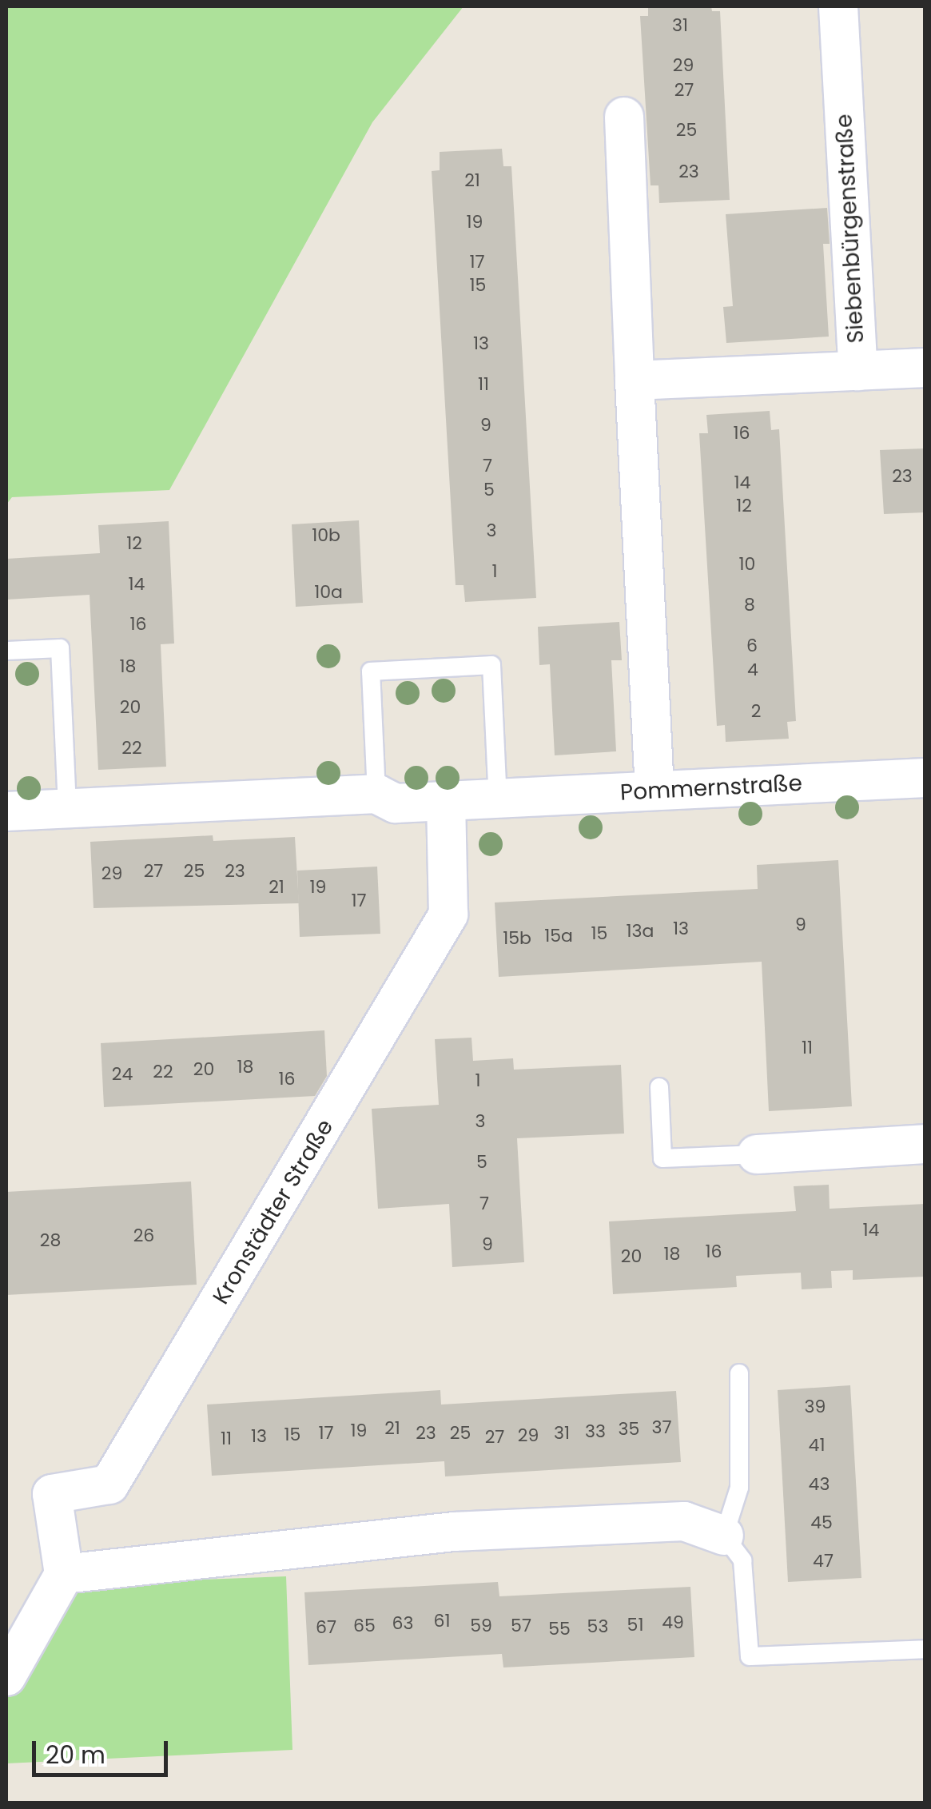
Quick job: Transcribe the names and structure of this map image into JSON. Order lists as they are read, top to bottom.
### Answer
{
  "streets": {
    "street": ["Siebenbürgenstraße", "Pommernstraße", "Kronstädter Straße"]
  },
  "crossings": [
    ["Pommernstraße", "Kronstädter Straße"]
  ],
  "house_numbers": [
    "31",
    "29",
    "27",
    "25",
    "23",
    "21",
    "19",
    "17",
    "15",
    "13",
    "11",
    "9",
    "16",
    "7",
    "23",
    "14",
    "5",
    "12",
    "3",
    "10b",
    "12",
    "10",
    "1",
    "14",
    "10a",
    "8",
    "16",
    "6",
    "18",
    "4",
    "20",
    "2",
    "22",
    "27",
    "25",
    "23",
    "29",
    "21",
    "19",
    "17",
    "9",
    "13",
    "13a",
    "15",
    "15a",
    "15b",
    "11",
    "18",
    "20",
    "22",
    "24",
    "16",
    "1",
    "3",
    "5",
    "7",
    "14",
    "26",
    "28",
    "9",
    "16",
    "18",
    "20",
    "39",
    "37",
    "21",
    "35",
    "19",
    "33",
    "17",
    "23",
    "25",
    "31",
    "15",
    "29",
    "13",
    "27",
    "11",
    "41",
    "43",
    "45",
    "47",
    "61",
    "49",
    "63",
    "51",
    "65",
    "59",
    "57",
    "53",
    "67",
    "55"
  ],
  "scale_bar": "20 m"
}
